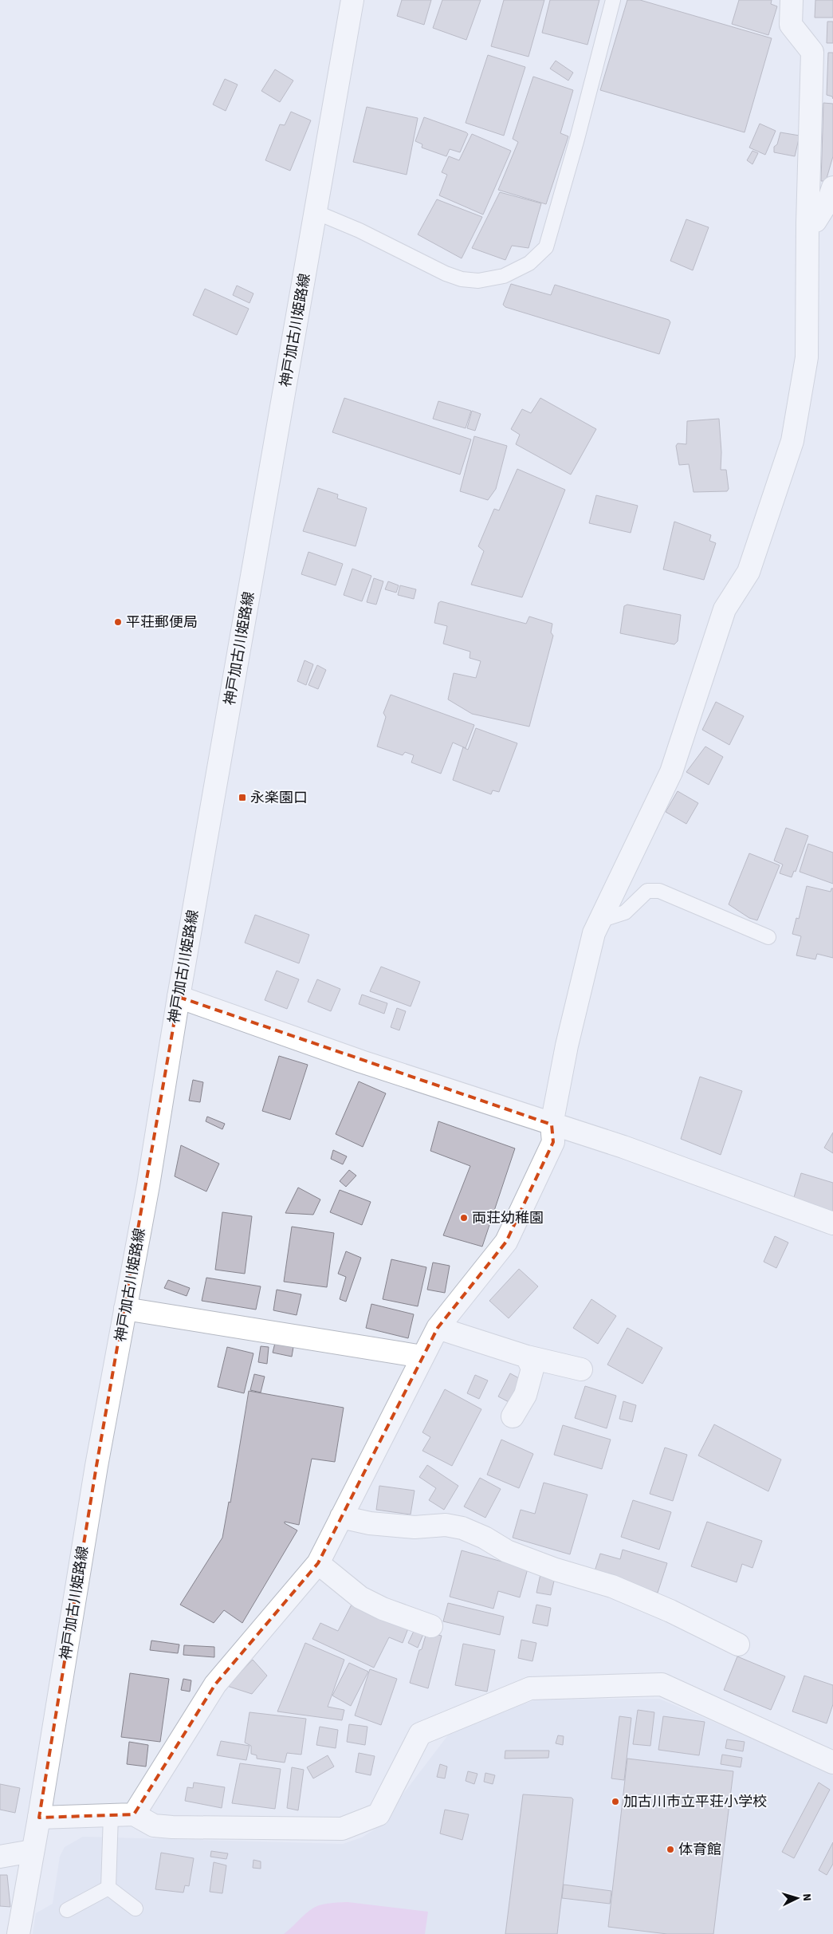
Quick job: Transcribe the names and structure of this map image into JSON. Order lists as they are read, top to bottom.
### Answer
{
  "streets": {
    "street": ["神戸加古川姫路線"]
  },
  "places": {
    "other": [
      "平荘郵便局",
      "両荘幼稚園",
      "加古川市立平荘小学校",
      "体育館"
    ],
    "transit": ["永楽園口"]
  },
  "north": "right"
}
